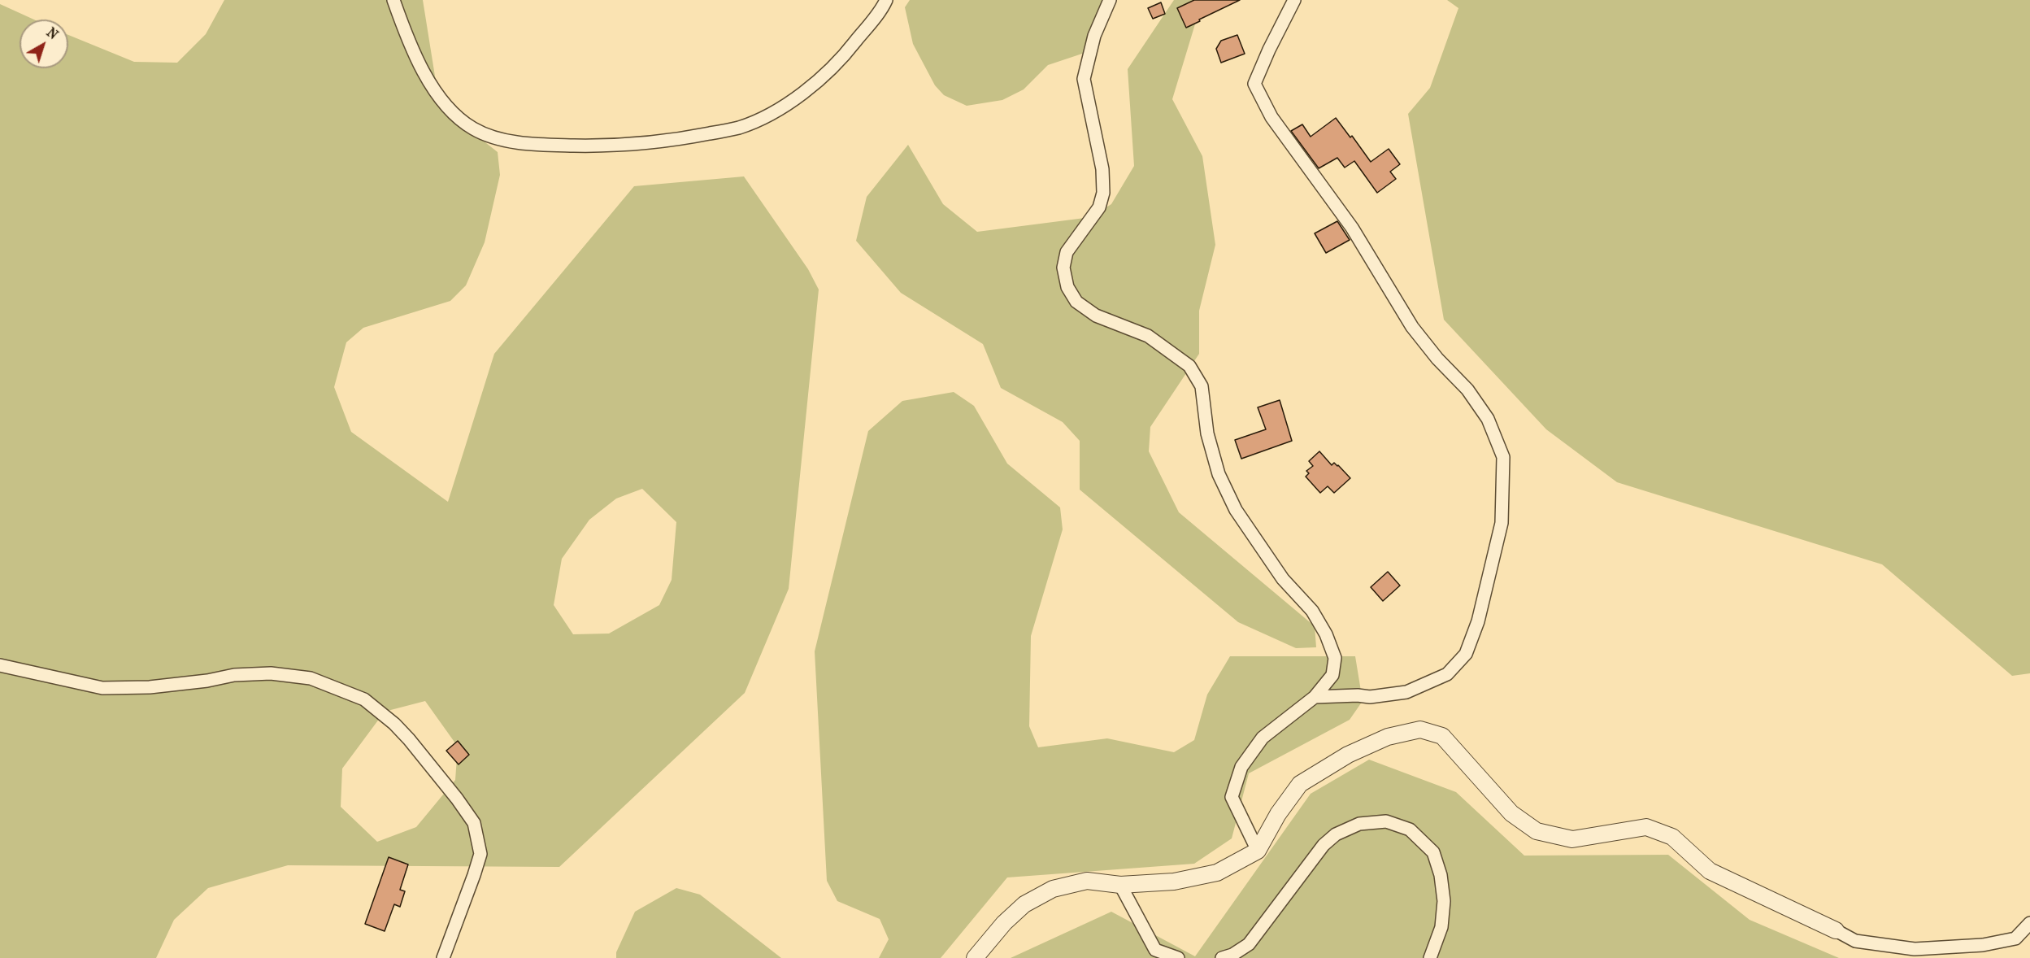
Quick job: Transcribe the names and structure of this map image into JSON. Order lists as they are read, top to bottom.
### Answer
{
  "north": "top right"
}
